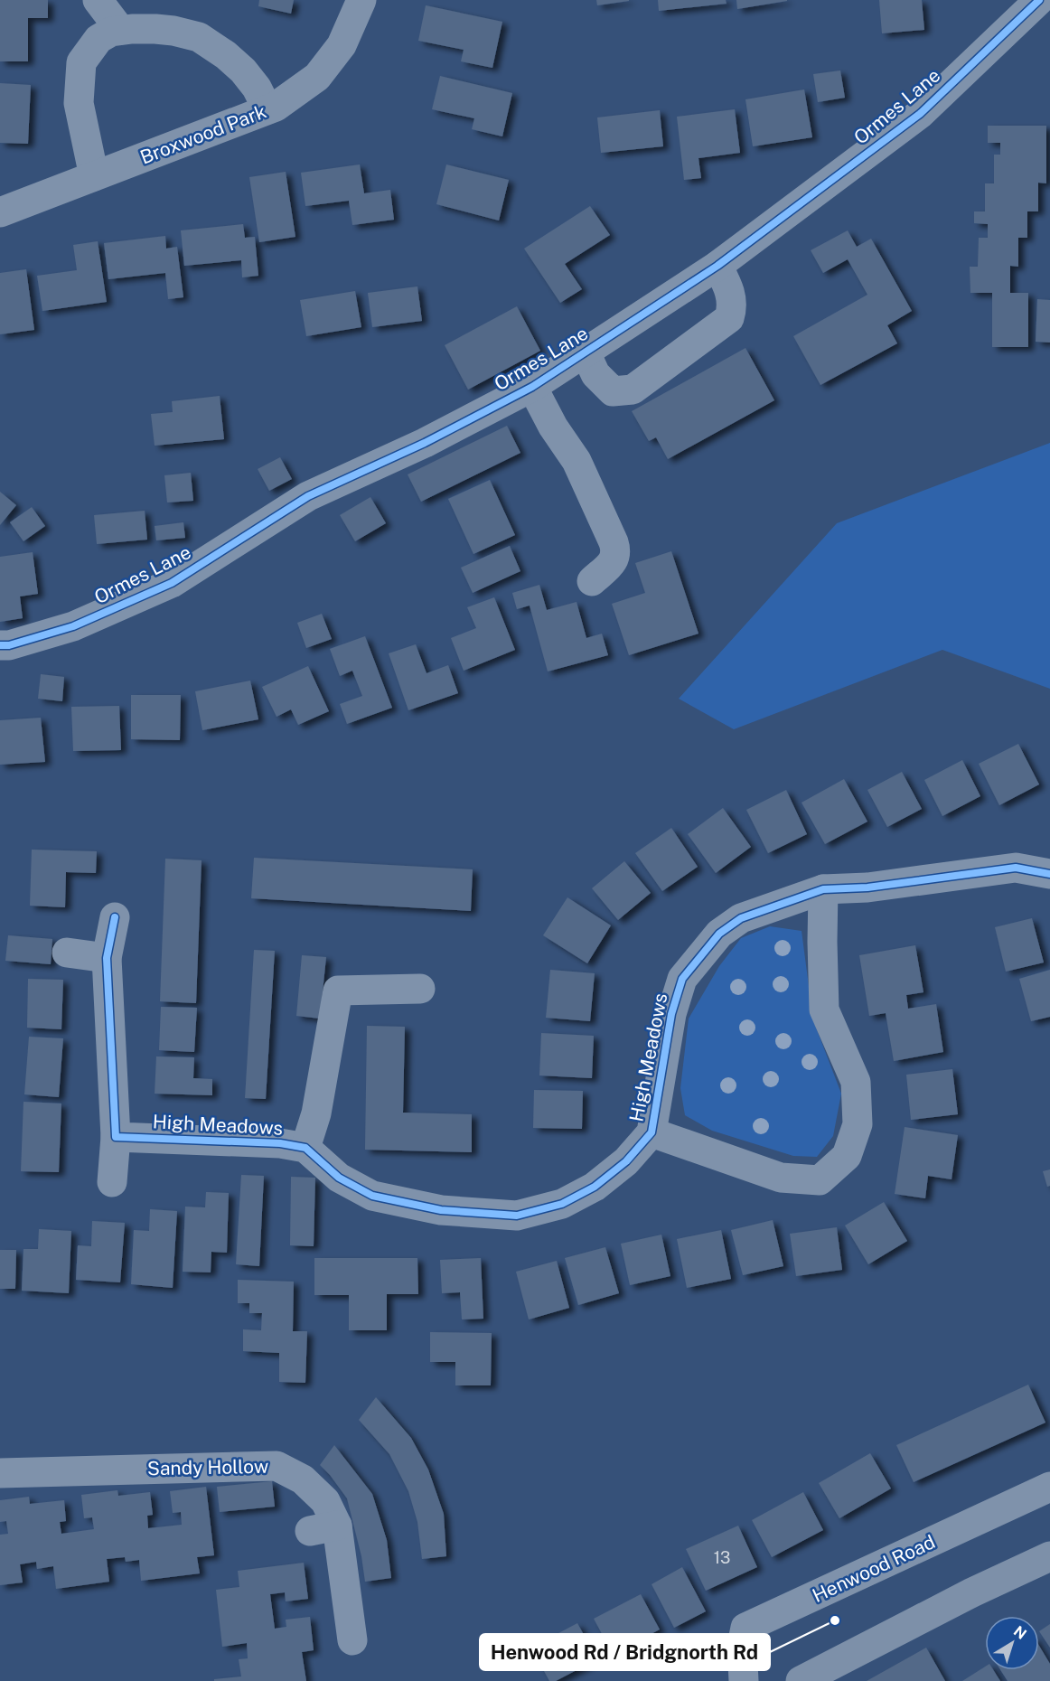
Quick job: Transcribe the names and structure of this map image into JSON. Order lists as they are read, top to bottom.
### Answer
{
  "streets": {
    "street": [
      "Ormes Lane",
      "Broxwood Park",
      "High Meadows",
      "Sandy Hollow",
      "Henwood Road"
    ]
  },
  "places": ["Henwood Rd / Bridgnorth Rd"],
  "house_numbers": ["13"],
  "north": "top right"
}
